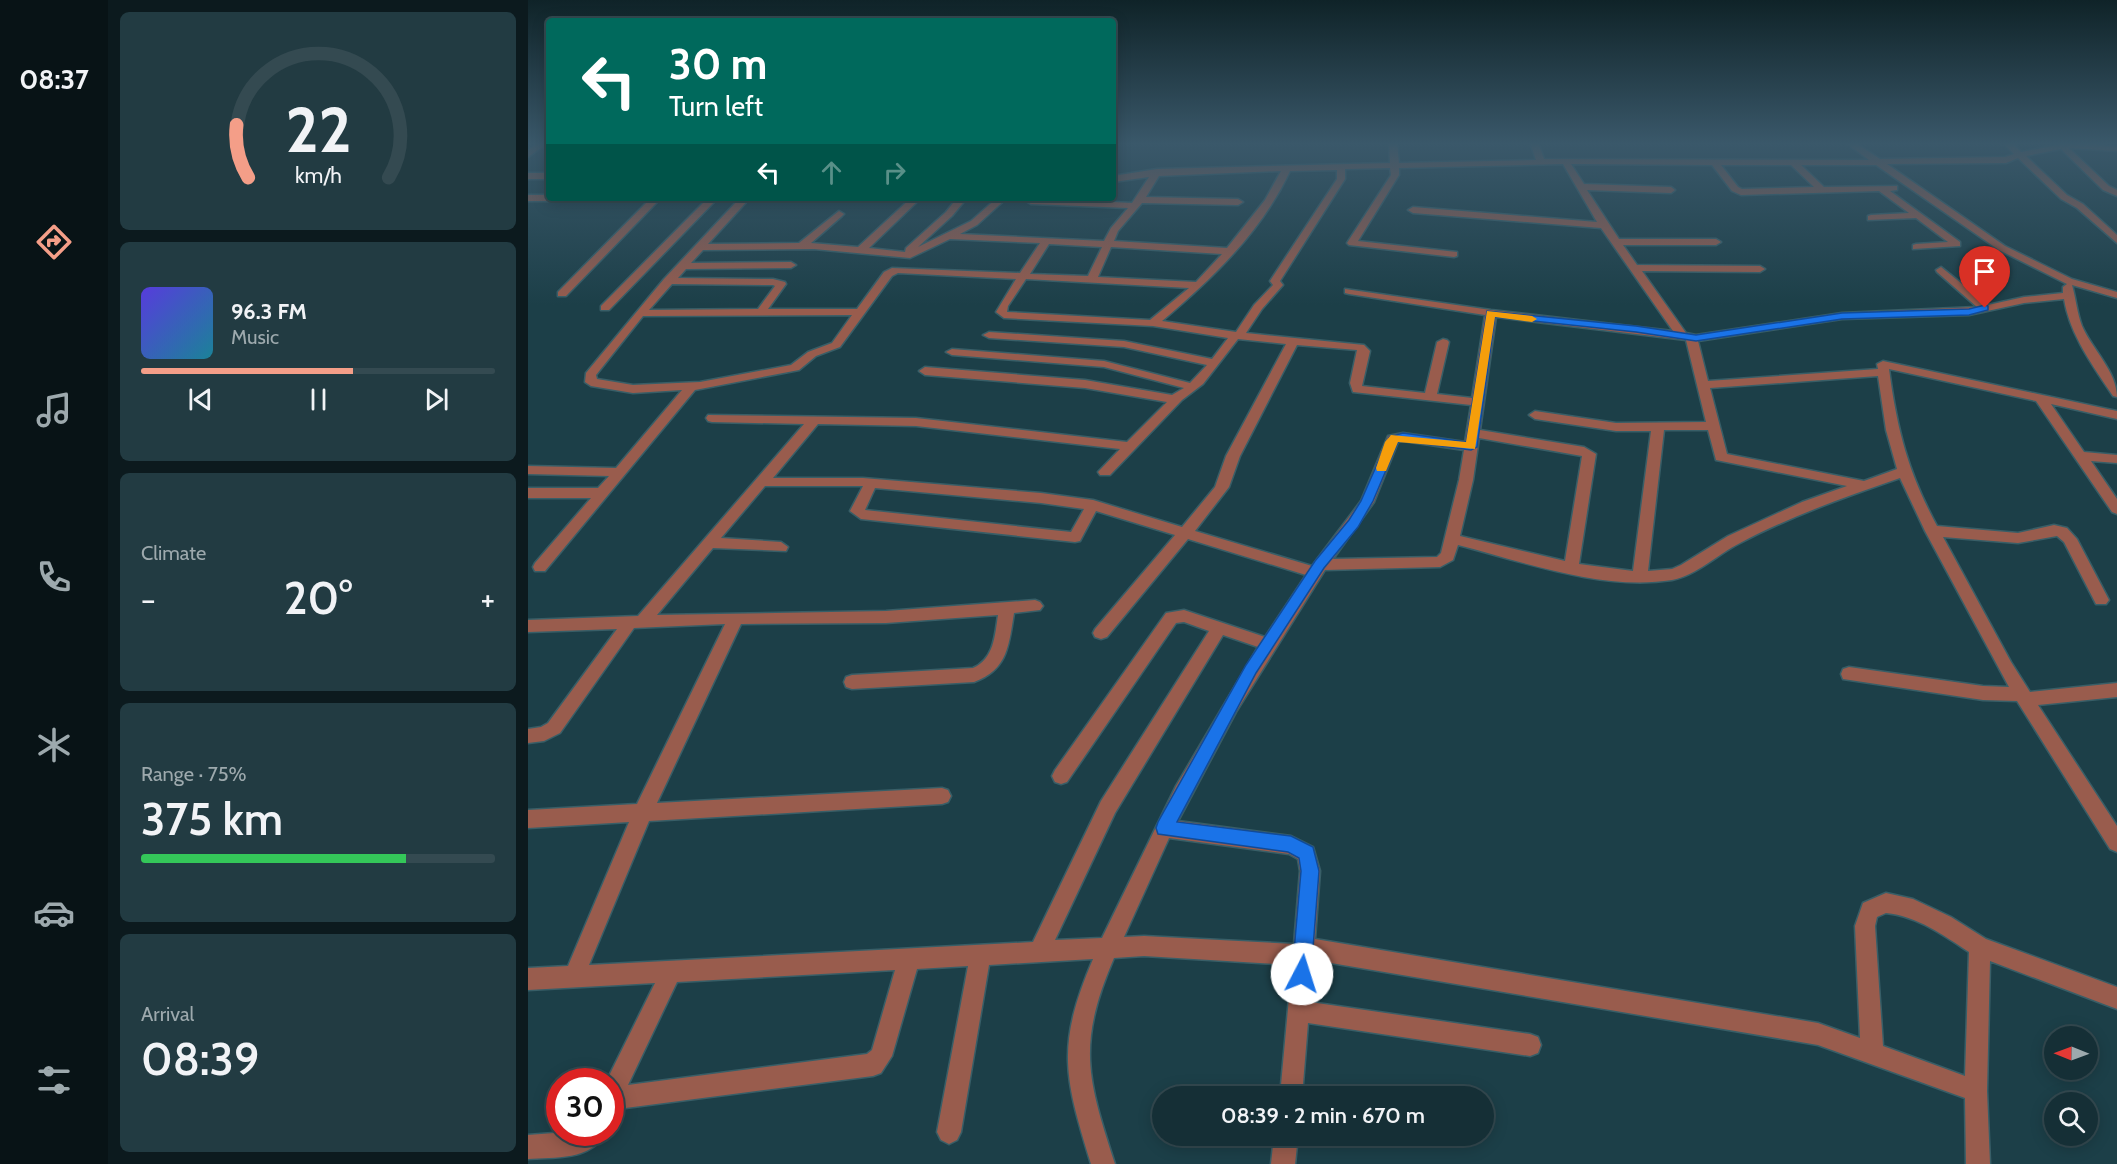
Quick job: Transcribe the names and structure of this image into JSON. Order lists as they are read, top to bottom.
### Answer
{
  "north": "left",
  "page": {
    "tabs": "08:37",
    "turn": ["30 m", "Turn left"],
    "song": ["96.3 FM", "Music"],
    "tile": [
      "Climate",
      ["Range · 75%", "375 km"],
      ["Arrival", "08:39"]
    ],
    "heat": ["−", "20°", "+"],
    "limit": "30",
    "trip": "08:39 · 2 min · 670 m",
    "gauge": ["22", "km/h"]
  }
}
